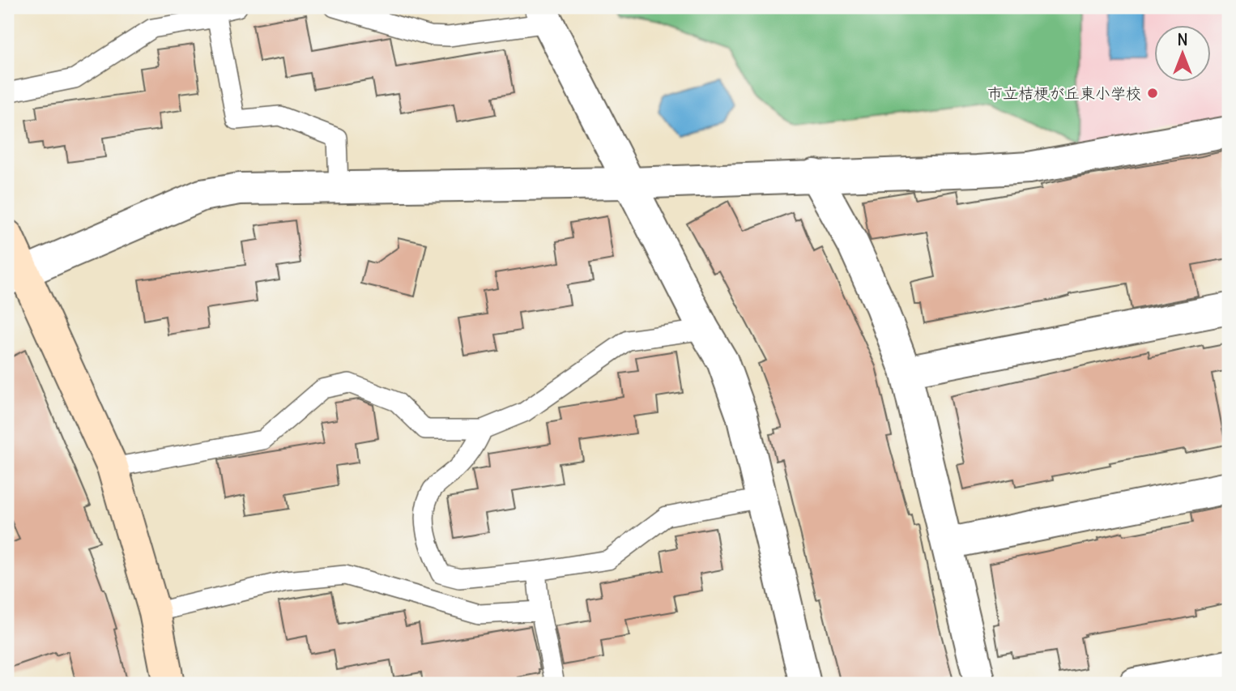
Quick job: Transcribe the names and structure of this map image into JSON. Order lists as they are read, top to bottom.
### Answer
{
  "places": ["市立桔梗が丘東小学校"],
  "north": "top"
}
